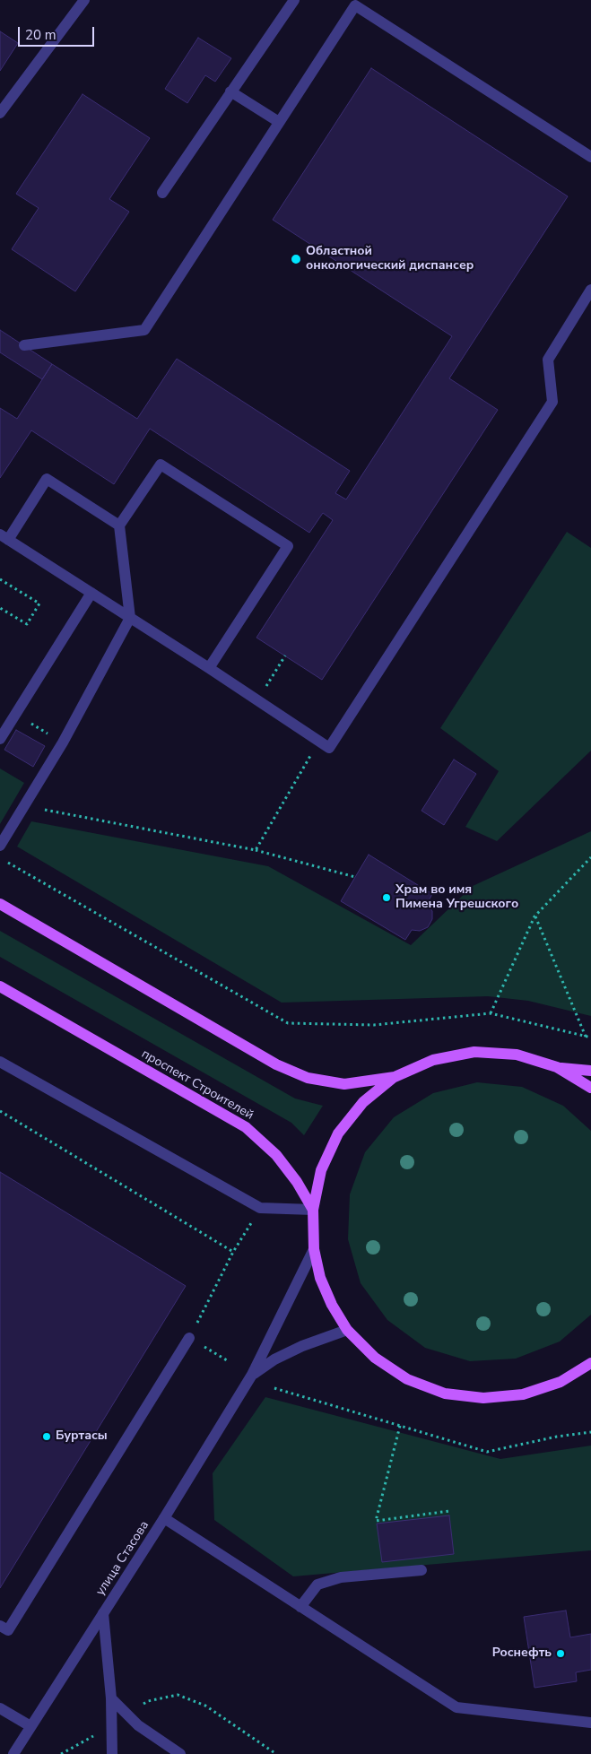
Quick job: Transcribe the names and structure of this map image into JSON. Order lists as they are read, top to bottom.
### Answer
{
  "streets": {
    "main road": ["проспект Строителей"],
    "street": ["улица Стасова"]
  },
  "crossings": [
    ["проспект Строителей", "улица Стасова"]
  ],
  "places": [
    "Областной онкологический диспансер",
    "Храм во имя Пимена Угрешского",
    "Буртасы",
    "Роснефть"
  ],
  "scale_bar": "20 m"
}
